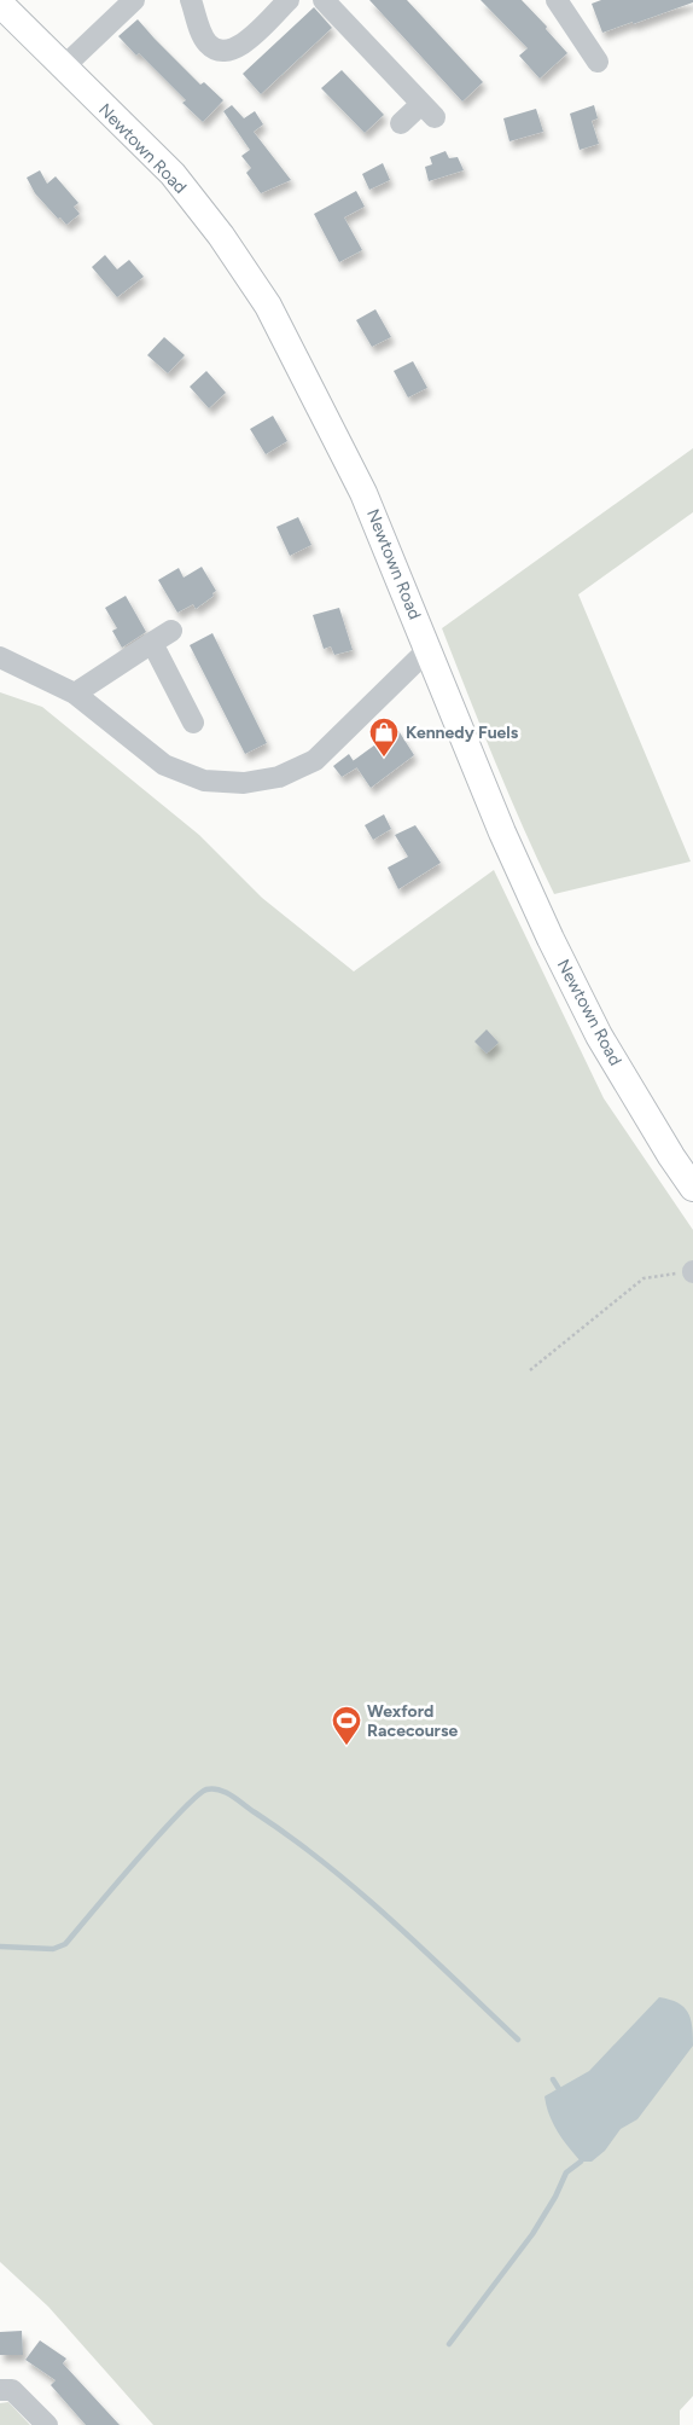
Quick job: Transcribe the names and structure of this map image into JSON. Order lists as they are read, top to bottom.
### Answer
{
  "streets": {
    "main road": ["Newtown Road"]
  },
  "places": {
    "shop": ["Kennedy Fuels"],
    "sports": ["Wexford Racecourse"]
  }
}
